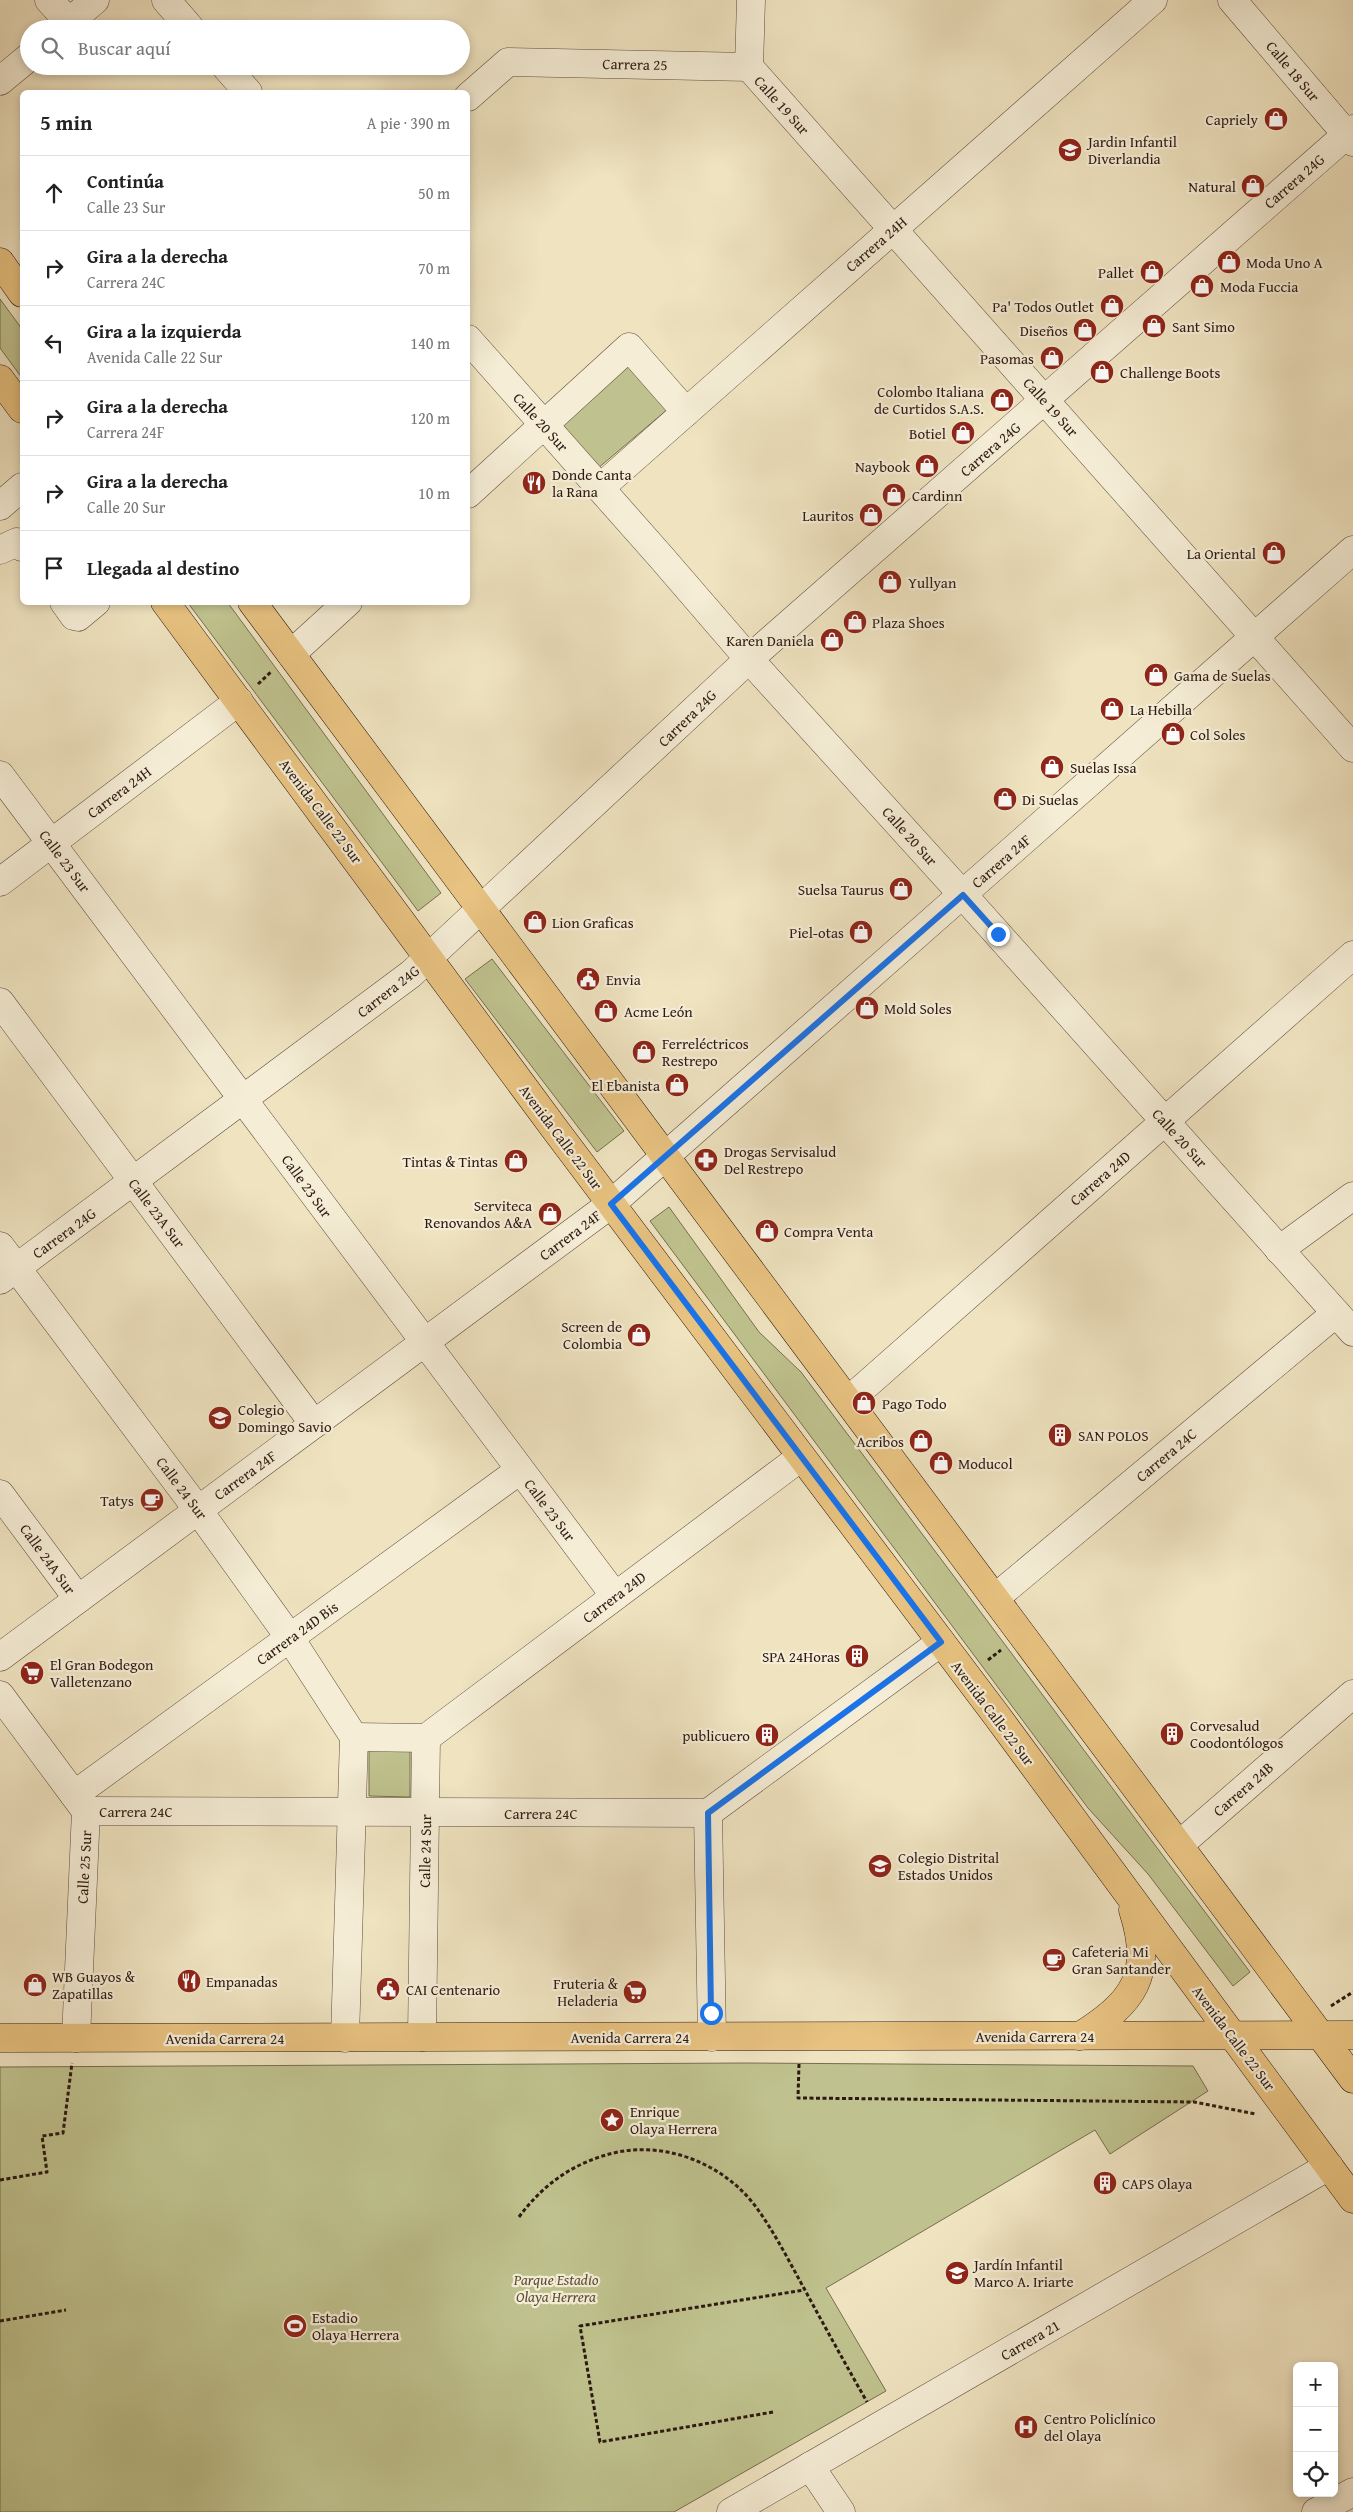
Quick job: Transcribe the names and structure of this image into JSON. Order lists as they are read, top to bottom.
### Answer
{
  "streets": {
    "main road": ["Avenida Calle 22 Sur", "Avenida Carrera 24"],
    "street": [
      "Carrera 25",
      "Calle 18 Sur",
      "Calle 19 Sur",
      "Carrera 24G",
      "Carrera 24H",
      "Calle 20 Sur",
      "Calle 23 Sur",
      "Carrera 24F",
      "Carrera 24D",
      "Calle 23A Sur",
      "Carrera 24C",
      "Calle 24 Sur",
      "Calle 24A Sur",
      "Carrera 24D Bis",
      "Carrera 24B",
      "Calle 25 Sur",
      "Carrera 21"
    ]
  },
  "crossings": [
    ["Carrera 25", "Calle 19 Sur"],
    ["Calle 18 Sur", "Carrera 24G"],
    ["Calle 19 Sur", "Carrera 24G"],
    ["Calle 19 Sur", "Carrera 24H"],
    ["Calle 19 Sur", "Carrera 24F"],
    ["Carrera 24G", "Calle 20 Sur"],
    ["Carrera 24G", "Avenida Calle 22 Sur"],
    ["Carrera 24G", "Calle 23 Sur"],
    ["Carrera 24G", "Calle 23A Sur"],
    ["Carrera 24G", "Calle 24 Sur"],
    ["Carrera 24H", "Calle 20 Sur"],
    ["Carrera 24H", "Avenida Calle 22 Sur"],
    ["Carrera 24H", "Calle 23 Sur"],
    ["Calle 20 Sur", "Carrera 24F"],
    ["Calle 20 Sur", "Carrera 24D"],
    ["Calle 20 Sur", "Carrera 24C"],
    ["Avenida Calle 22 Sur", "Carrera 24F"],
    ["Avenida Calle 22 Sur", "Carrera 24D"],
    ["Avenida Calle 22 Sur", "Avenida Carrera 24"],
    ["Avenida Calle 22 Sur", "Carrera 21"],
    ["Calle 23 Sur", "Carrera 24F"],
    ["Calle 23 Sur", "Carrera 24D"],
    ["Calle 23 Sur", "Carrera 24D Bis"],
    ["Carrera 24F", "Calle 23A Sur"],
    ["Carrera 24F", "Calle 24 Sur"],
    ["Carrera 24F", "Calle 24A Sur"],
    ["Carrera 24D", "Calle 24 Sur"],
    ["Carrera 24C", "Calle 24 Sur"],
    ["Carrera 24C", "Carrera 24D Bis"],
    ["Carrera 24C", "Calle 25 Sur"],
    ["Calle 24 Sur", "Carrera 24D Bis"],
    ["Calle 24 Sur", "Avenida Carrera 24"],
    ["Carrera 24D Bis", "Calle 25 Sur"],
    ["Calle 25 Sur", "Avenida Carrera 24"]
  ],
  "parks": ["Parque Estadio Olaya Herrera"],
  "places": {
    "shop": [
      "Capriely",
      "Natural",
      "Moda Uno A",
      "Pallet",
      "Moda Fuccia",
      "Pa' Todos Outlet",
      "Sant Simo",
      "Diseños",
      "Pasomas",
      "Challenge Boots",
      "Colombo Italiana de Curtidos S.A.S.",
      "Botiel",
      "Naybook",
      "Cardinn",
      "Lauritos",
      "La Oriental",
      "Yullyan",
      "Plaza Shoes",
      "Karen Daniela",
      "Gama de Suelas",
      "La Hebilla",
      "Col Soles",
      "Suelas Issa",
      "Di Suelas",
      "Suelsa Taurus",
      "Lion Graficas",
      "Piel-otas",
      "Mold Soles",
      "Acme León",
      "Ferreléctricos Restrepo",
      "El Ebanista",
      "Tintas & Tintas",
      "Serviteca Renovandos A&A",
      "Compra Venta",
      "Screen de Colombia",
      "Pago Todo",
      "Acribos",
      "Moducol",
      "WB Guayos & Zapatillas"
    ],
    "school or university": [
      "Jardin Infantil Diverlandia",
      "Colegio Domingo Savio",
      "Colegio Distrital Estados Unidos",
      "Jardín Infantil Marco A. Iriarte"
    ],
    "restaurant": ["Donde Canta la Rana", "Empanadas"],
    "public building": ["Envia", "CAI Centenario"],
    "pharmacy": ["Drogas Servisalud Del Restrepo"],
    "building": [
      "SAN POLOS",
      "SPA 24Horas",
      "Corvesalud Coodontólogos",
      "publicuero",
      "CAPS Olaya"
    ],
    "cafe": ["Tatys", "Cafeteria Mi Gran Santander"],
    "supermarket": ["El Gran Bodegon Valletenzano", "Fruteria & Heladeria"],
    "place": ["Enrique Olaya Herrera"],
    "sports": ["Estadio Olaya Herrera"],
    "hospital": ["Centro Policlínico del Olaya"]
  },
  "page": {
    "search": "Buscar aquí",
    "heading": ["5 min", "A pie · 390 m"],
    "list": [
      ["Continúa", "Calle 23 Sur", "50 m"],
      ["Gira a la derecha", "Carrera 24C", "70 m"],
      ["Gira a la izquierda", "Avenida Calle 22 Sur", "140 m"],
      ["Gira a la derecha", "Carrera 24F", "120 m"],
      ["Gira a la derecha", "Calle 20 Sur", "10 m"],
      "Llegada al destino"
    ],
    "map_buttons": ["+", "−"]
  }
}
